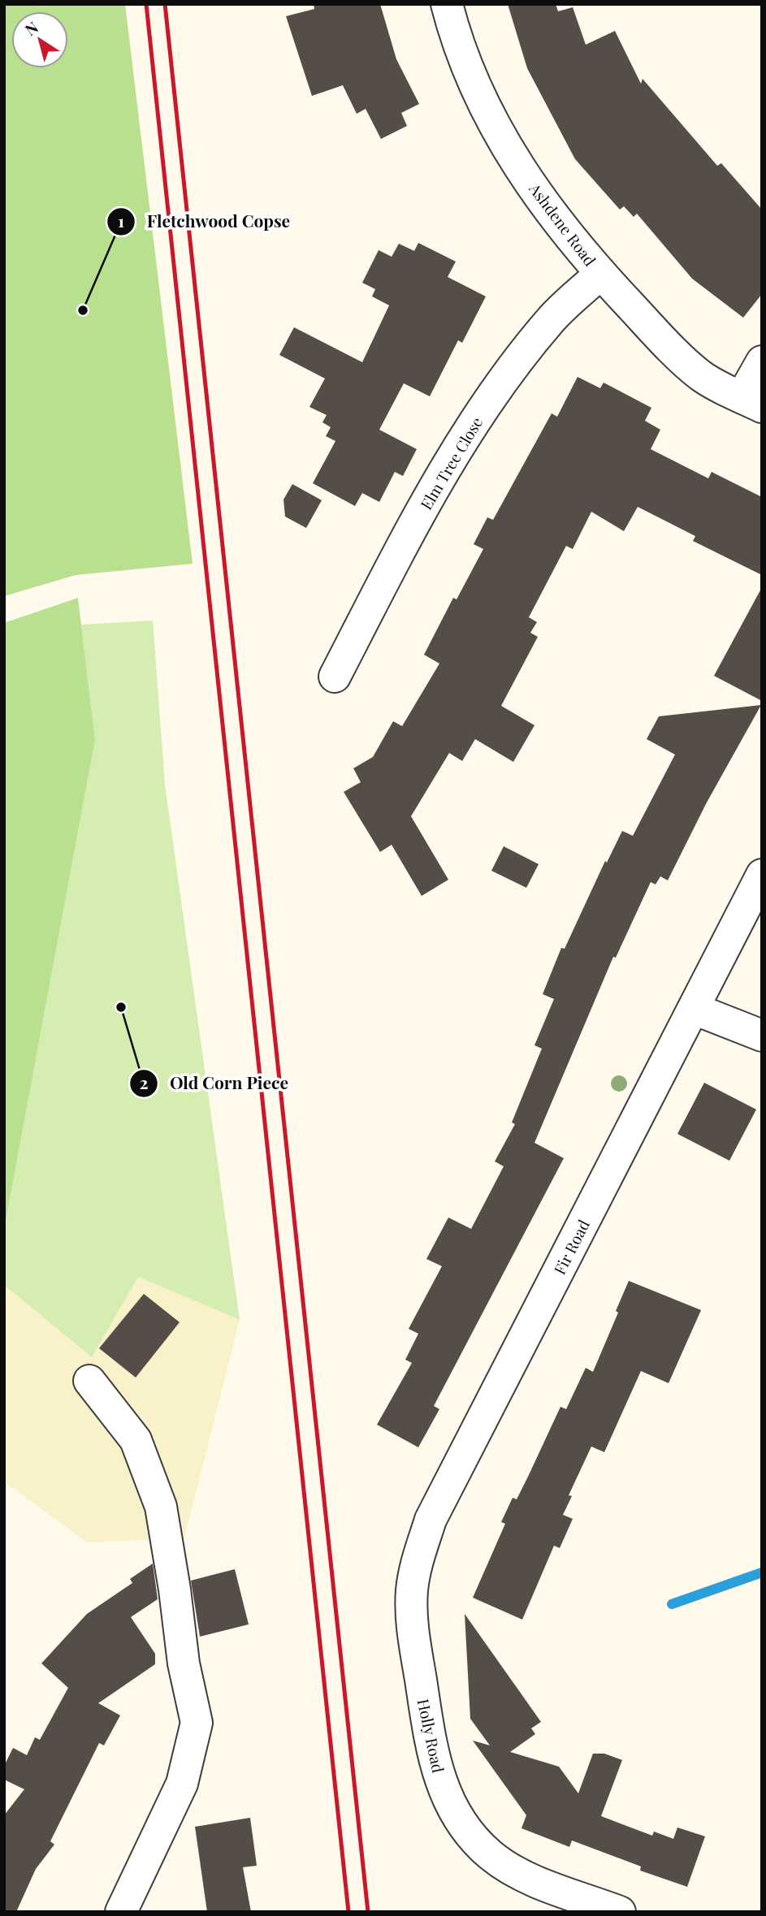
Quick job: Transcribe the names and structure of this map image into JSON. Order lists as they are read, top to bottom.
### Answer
{
  "streets": {
    "street": [
      "Ashdene Road",
      "Elm Tree Close",
      "Fir Road",
      "Holly Road"
    ]
  },
  "crossings": [
    ["Ashdene Road", "Elm Tree Close"],
    ["Fir Road", "Holly Road"]
  ],
  "places": ["Fletchwood Copse", "Old Corn Piece"],
  "north": "top left"
}
